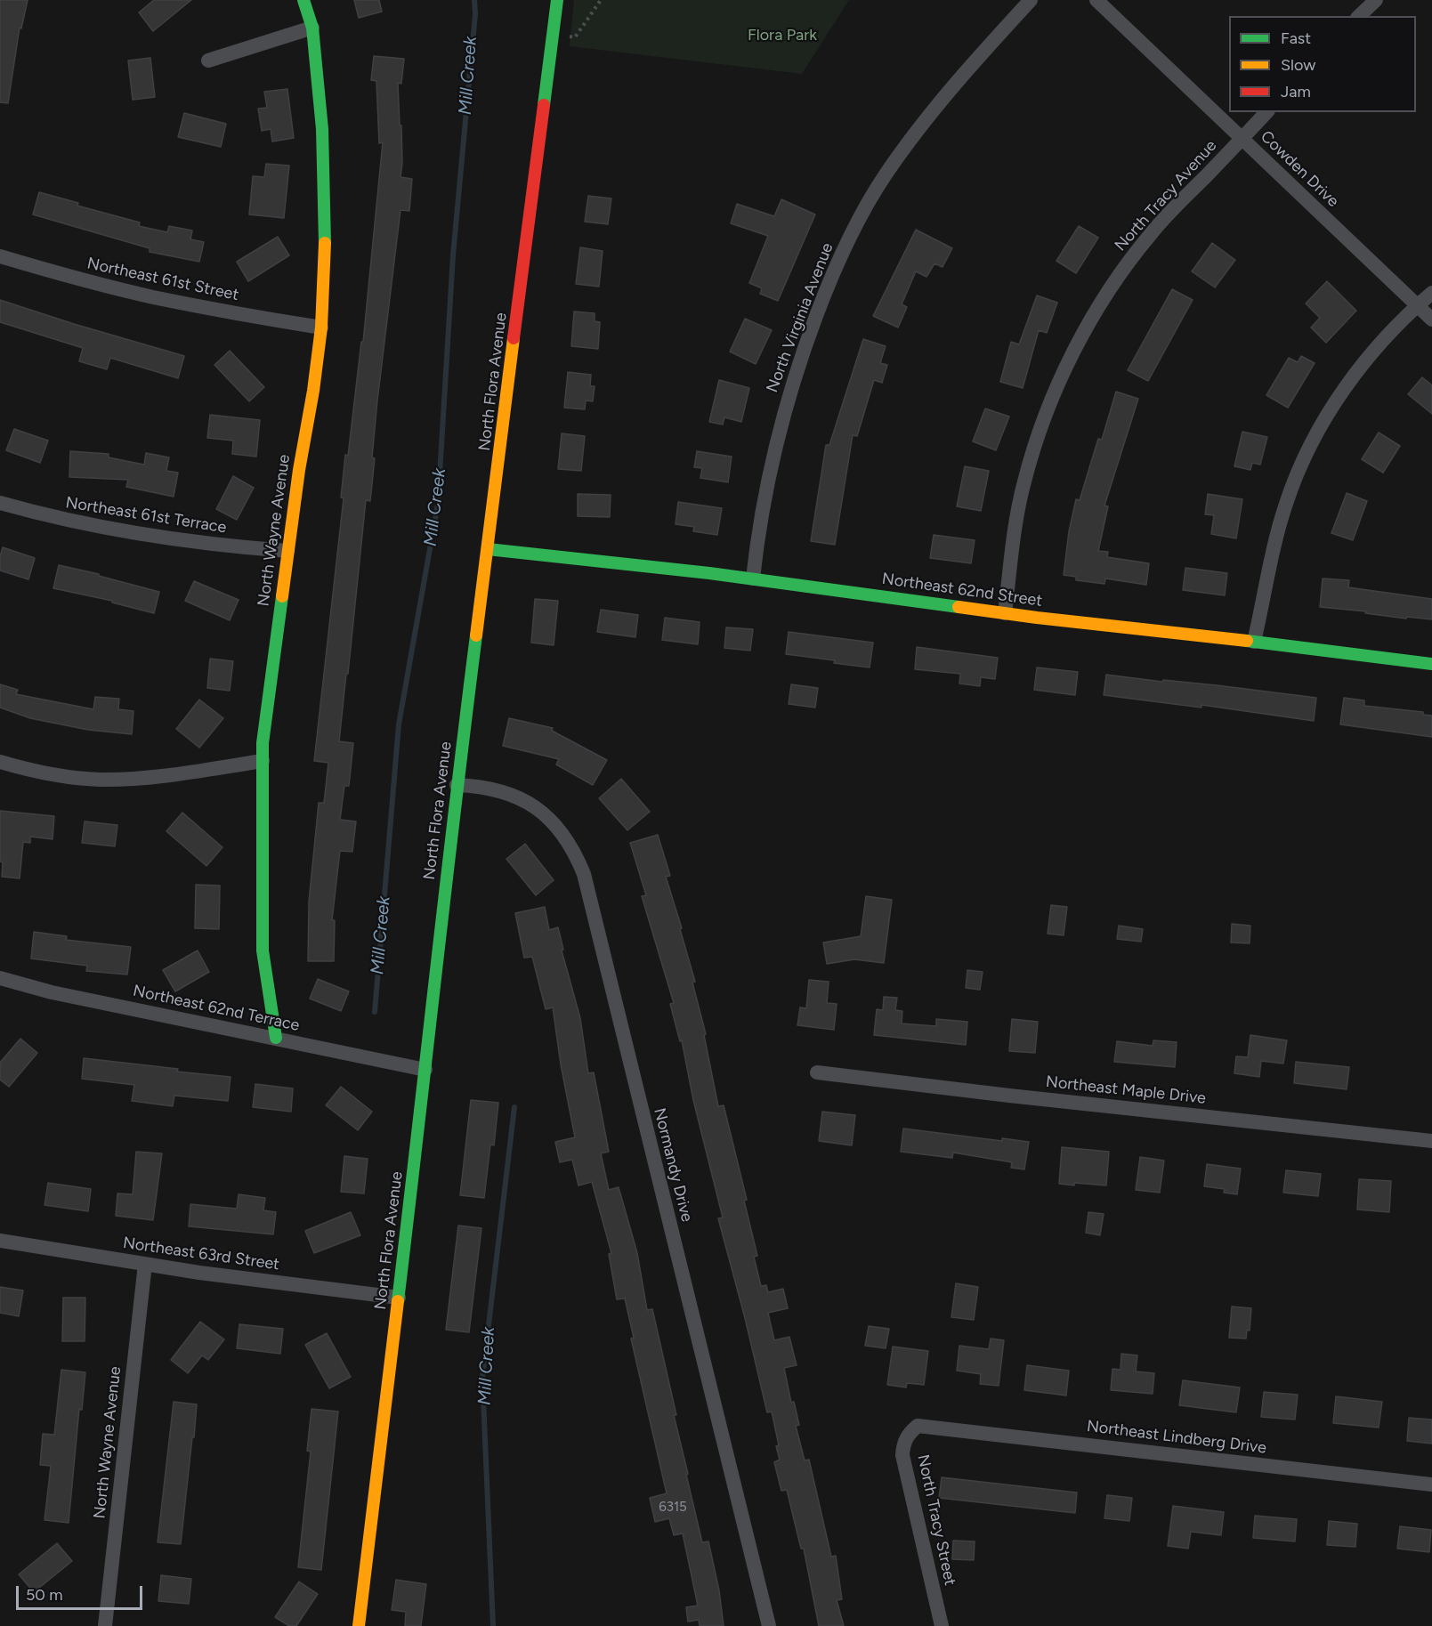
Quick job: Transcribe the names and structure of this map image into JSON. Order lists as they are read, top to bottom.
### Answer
{
  "streets": {
    "street": [
      "Cowden Drive",
      "North Tracy Avenue",
      "Northeast 61st Street",
      "North Virginia Avenue",
      "North Flora Avenue",
      "Northeast 61st Terrace",
      "North Wayne Avenue",
      "Northeast 62nd Street",
      "Northeast 62nd Terrace",
      "Northeast Maple Drive",
      "Normandy Drive",
      "Northeast 63rd Street",
      "Northeast Lindberg Drive",
      "North Tracy Street"
    ]
  },
  "crossings": [
    ["Cowden Drive", "North Tracy Avenue"],
    ["North Tracy Avenue", "Northeast 62nd Street"],
    ["Northeast 61st Street", "North Wayne Avenue"],
    ["North Virginia Avenue", "Northeast 62nd Street"],
    ["North Flora Avenue", "Northeast 62nd Street"],
    ["North Flora Avenue", "Northeast 62nd Terrace"],
    ["North Flora Avenue", "Normandy Drive"],
    ["North Flora Avenue", "Northeast 63rd Street"],
    ["Northeast 61st Terrace", "North Wayne Avenue"],
    ["North Wayne Avenue", "Northeast 62nd Terrace"],
    ["North Wayne Avenue", "Northeast 63rd Street"],
    ["Northeast Lindberg Drive", "North Tracy Street"]
  ],
  "water": ["Mill Creek"],
  "parks": ["Flora Park"],
  "house_numbers": ["6315"],
  "legend": ["Fast", "Slow", "Jam"],
  "scale_bar": "50 m"
}
